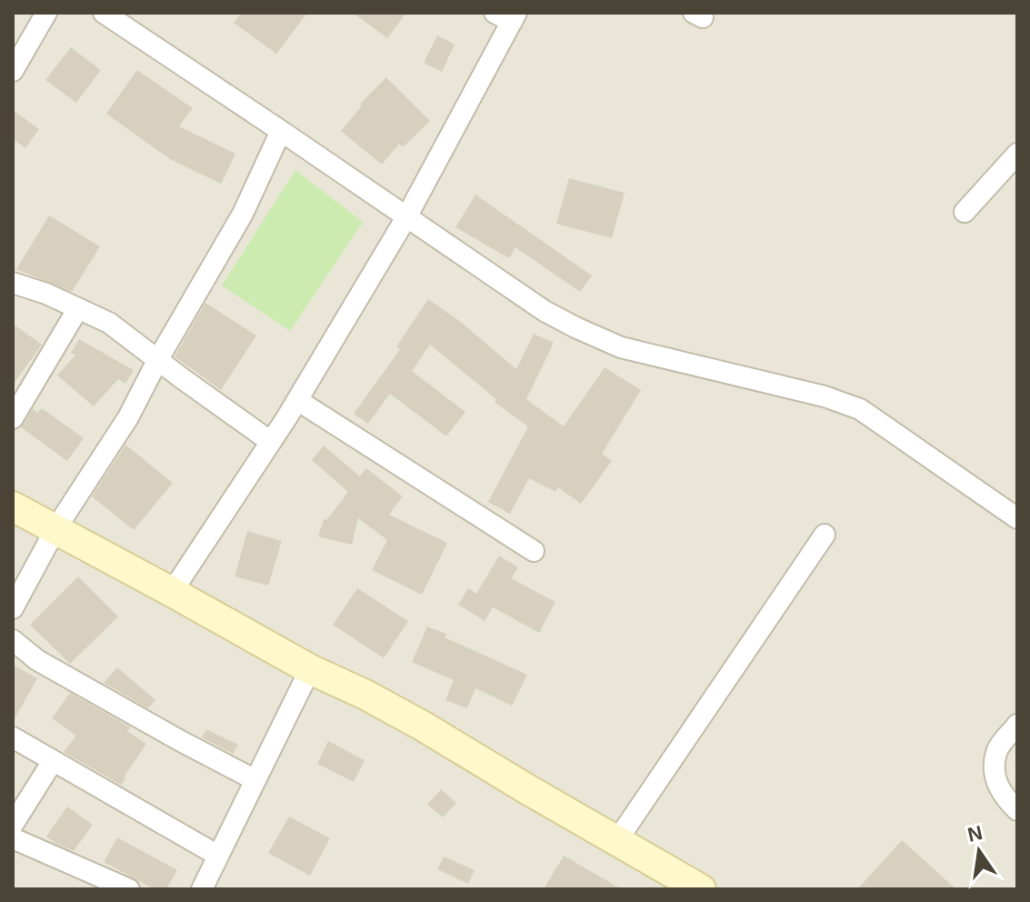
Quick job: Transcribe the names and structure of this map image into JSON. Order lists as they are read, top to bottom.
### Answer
{
  "north": "top"
}
